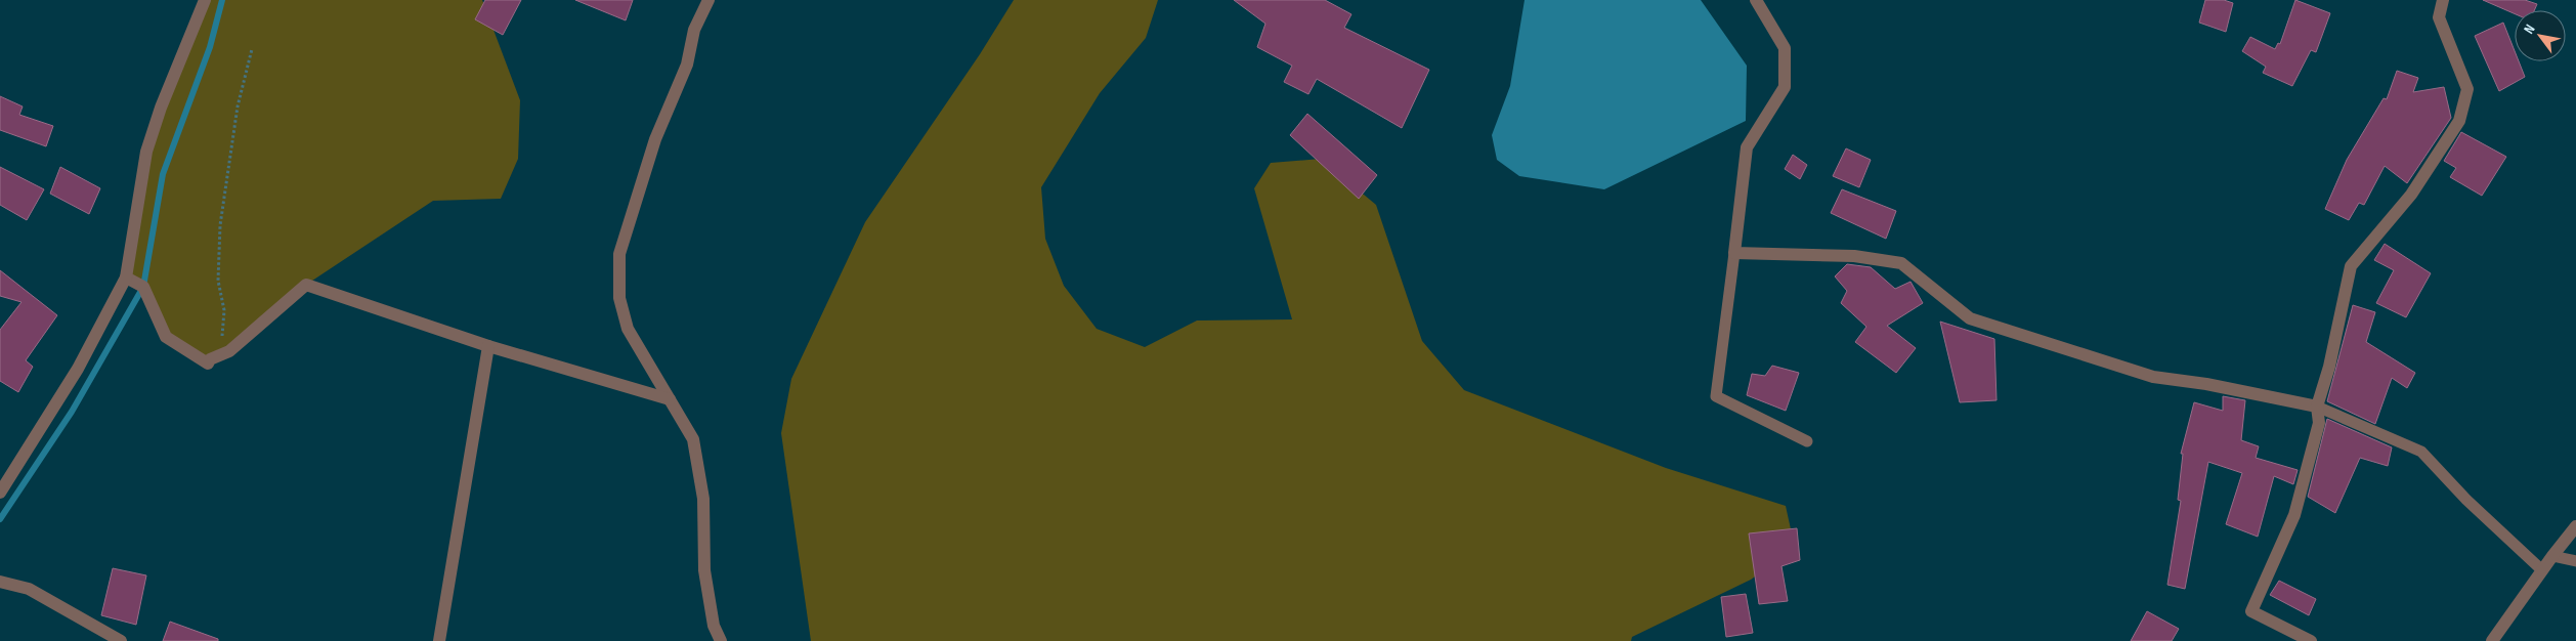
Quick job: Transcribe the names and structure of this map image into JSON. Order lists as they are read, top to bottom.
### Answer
{
  "north": "top left"
}
